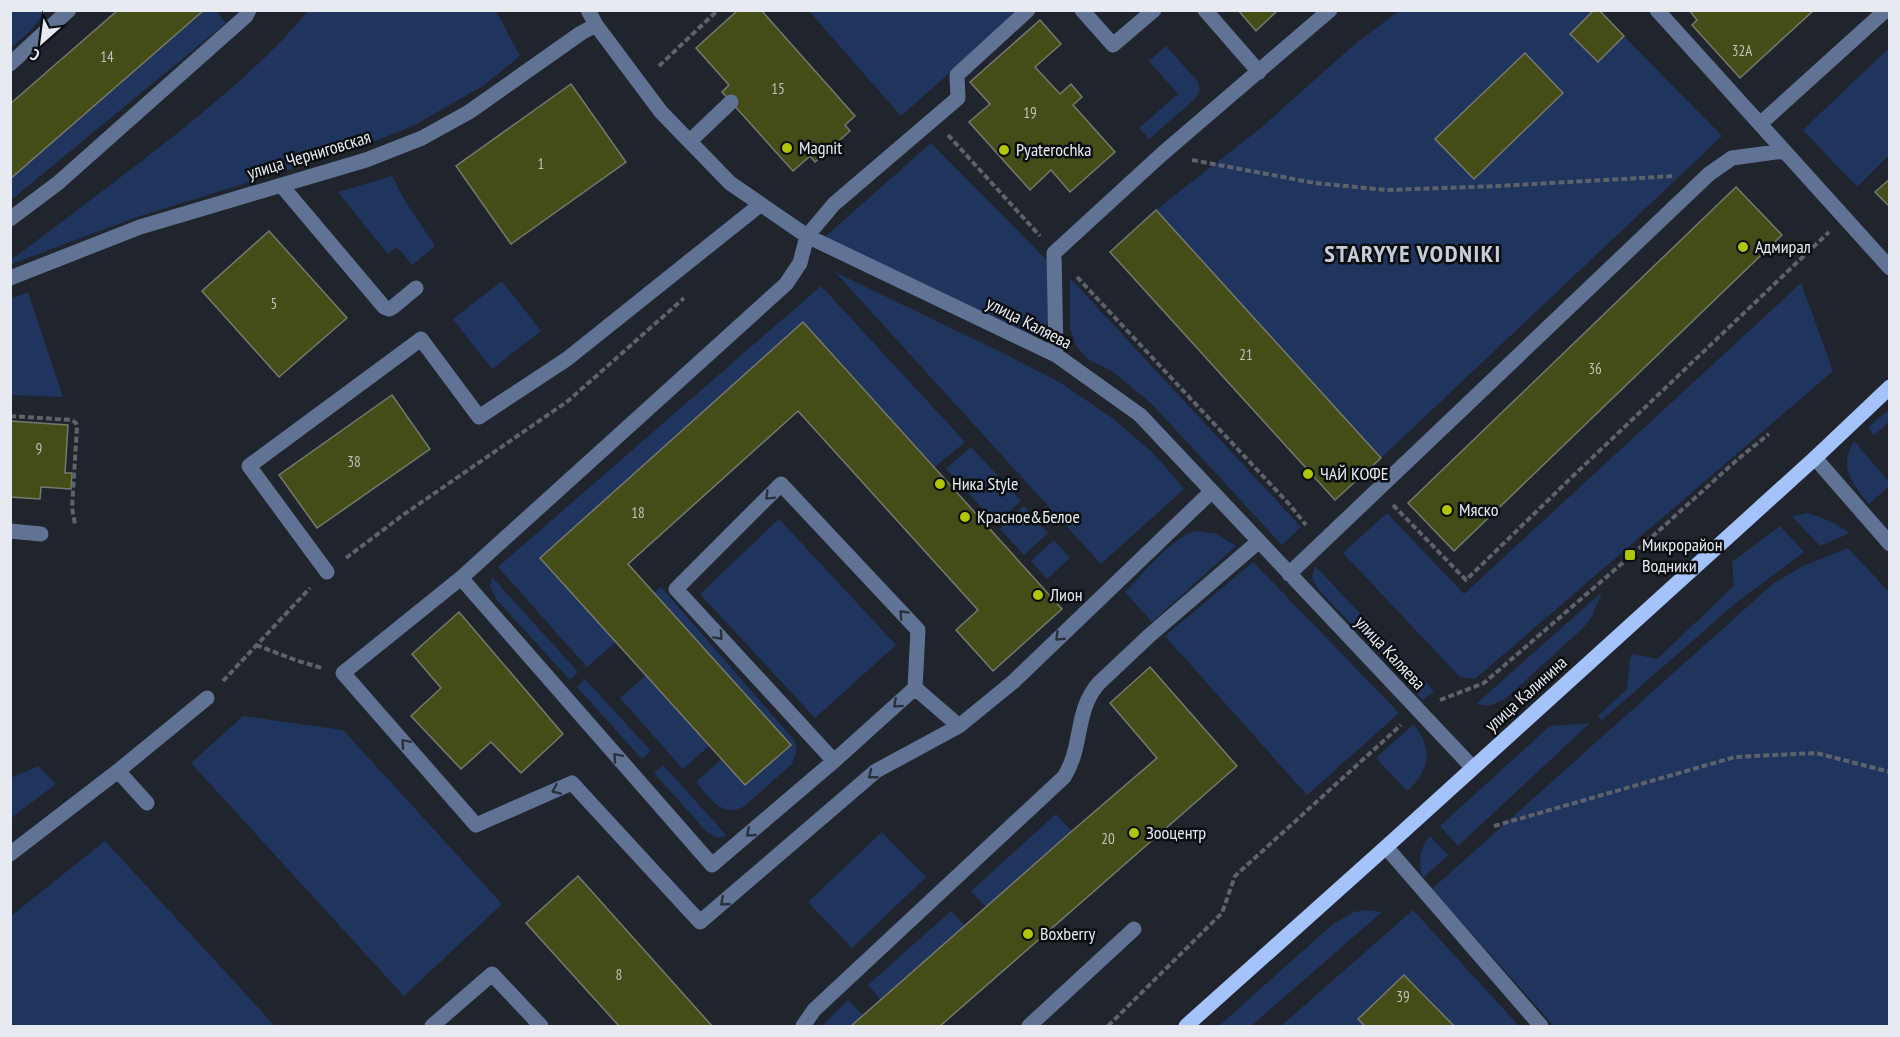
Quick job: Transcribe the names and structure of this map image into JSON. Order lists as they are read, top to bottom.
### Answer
{
  "streets": {
    "main road": ["улица Калинина"],
    "street": ["улица Черниговская", "улица Каляева"]
  },
  "crossings": [
    ["улица Черниговская", "улица Каляева"],
    ["улица Каляева", "улица Калинина"]
  ],
  "districts": ["STARYYE VODNIKI"],
  "places": {
    "other": [
      "Magnit",
      "Pyaterochka",
      "Адмирал",
      "ЧАЙ КОФЕ",
      "Ника Style",
      "Мяско",
      "Красное&Белое",
      "Лион",
      "Зооцентр",
      "Boxberry"
    ],
    "transit": ["Микрорайон Водники"]
  },
  "house_numbers": [
    "32А",
    "14",
    "15",
    "19",
    "1",
    "5",
    "21",
    "36",
    "9",
    "38",
    "18",
    "20",
    "8",
    "39"
  ],
  "north": "bottom left"
}
